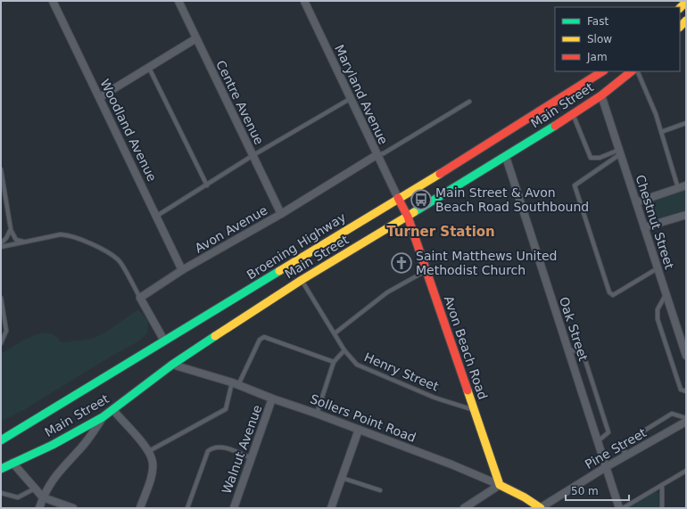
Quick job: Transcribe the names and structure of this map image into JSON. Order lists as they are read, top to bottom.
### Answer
{
  "streets": {
    "street": [
      "Maryland Avenue",
      "Centre Avenue",
      "Main Street",
      "Woodland Avenue",
      "Chestnut Street",
      "Avon Avenue",
      "Broening Highway",
      "Oak Street",
      "Avon Beach Road",
      "Sollers Point Road",
      "Pine Street",
      "Walnut Avenue"
    ],
    "lane": ["Henry Street"]
  },
  "crossings": [
    ["Maryland Avenue", "Avon Avenue"],
    ["Maryland Avenue", "Broening Highway"],
    ["Maryland Avenue", "Avon Beach Road"],
    ["Centre Avenue", "Avon Avenue"],
    ["Main Street", "Chestnut Street"],
    ["Main Street", "Oak Street"],
    ["Main Street", "Avon Beach Road"],
    ["Main Street", "Henry Street"],
    ["Main Street", "Sollers Point Road"],
    ["Woodland Avenue", "Avon Avenue"],
    ["Broening Highway", "Avon Beach Road"],
    ["Oak Street", "Pine Street"],
    ["Avon Beach Road", "Henry Street"],
    ["Avon Beach Road", "Sollers Point Road"],
    ["Sollers Point Road", "Pine Street"],
    ["Sollers Point Road", "Walnut Avenue"]
  ],
  "districts": ["Turner Station"],
  "places": {
    "bus stop": ["Main Street & Avon Beach Road Southbound"],
    "church": ["Saint Matthews United Methodist Church"]
  },
  "legend": ["Fast", "Slow", "Jam"],
  "scale_bar": "50 m"
}
